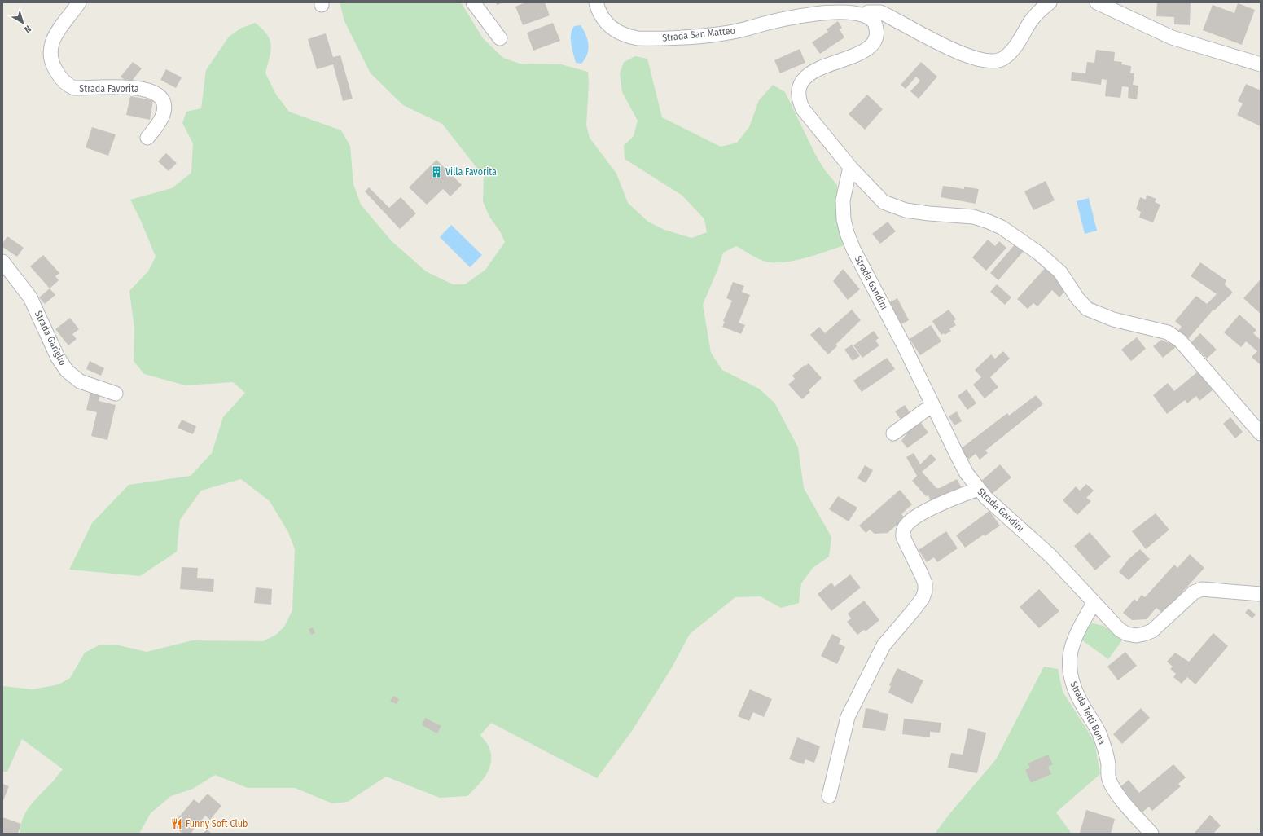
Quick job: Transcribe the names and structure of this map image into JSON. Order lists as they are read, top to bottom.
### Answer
{
  "streets": {
    "street": [
      "Strada San Matteo",
      "Strada Favorita",
      "Strada Gandini",
      "Strada Gariglio",
      "Strada Tetti Bona"
    ]
  },
  "crossings": [
    ["Strada Gandini", "Strada Tetti Bona"]
  ],
  "places": {
    "building": ["Villa Favorita"],
    "restaurant": ["Funny Soft Club"]
  },
  "north": "bottom right"
}
